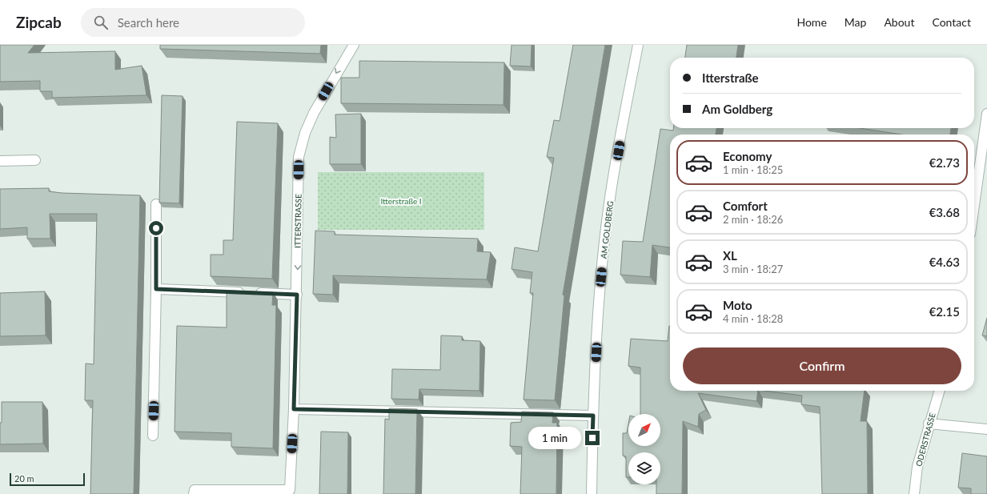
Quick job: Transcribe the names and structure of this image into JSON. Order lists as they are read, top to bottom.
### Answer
{
  "streets": {
    "street": ["ITTERSTRASSE", "AM GOLDBERG", "ODERSTRASSE"]
  },
  "one_way": ["ITTERSTRASSE"],
  "parks": ["Itterstraße I"],
  "scale_bar": "20 m",
  "north": "top right",
  "page": {
    "header": "Zipcab",
    "search": "Search here",
    "nav": [
      "Home",
      "Map",
      "About",
      "Contact"
    ],
    "banner": ["Itterstraße", "Am Goldberg"],
    "list": [
      {
        "name": "Economy",
        "note": "1 min · 18:25",
        "value": "€2.73"
      },
      {
        "name": "Comfort",
        "note": "2 min · 18:26",
        "value": "€3.68"
      },
      {
        "name": "XL",
        "note": "3 min · 18:27",
        "value": "€4.63"
      },
      {
        "name": "Moto",
        "note": "4 min · 18:28",
        "value": "€2.15"
      }
    ],
    "buttons": "Confirm",
    "bubble": "1 min",
    "scale": "20 m"
  }
}
